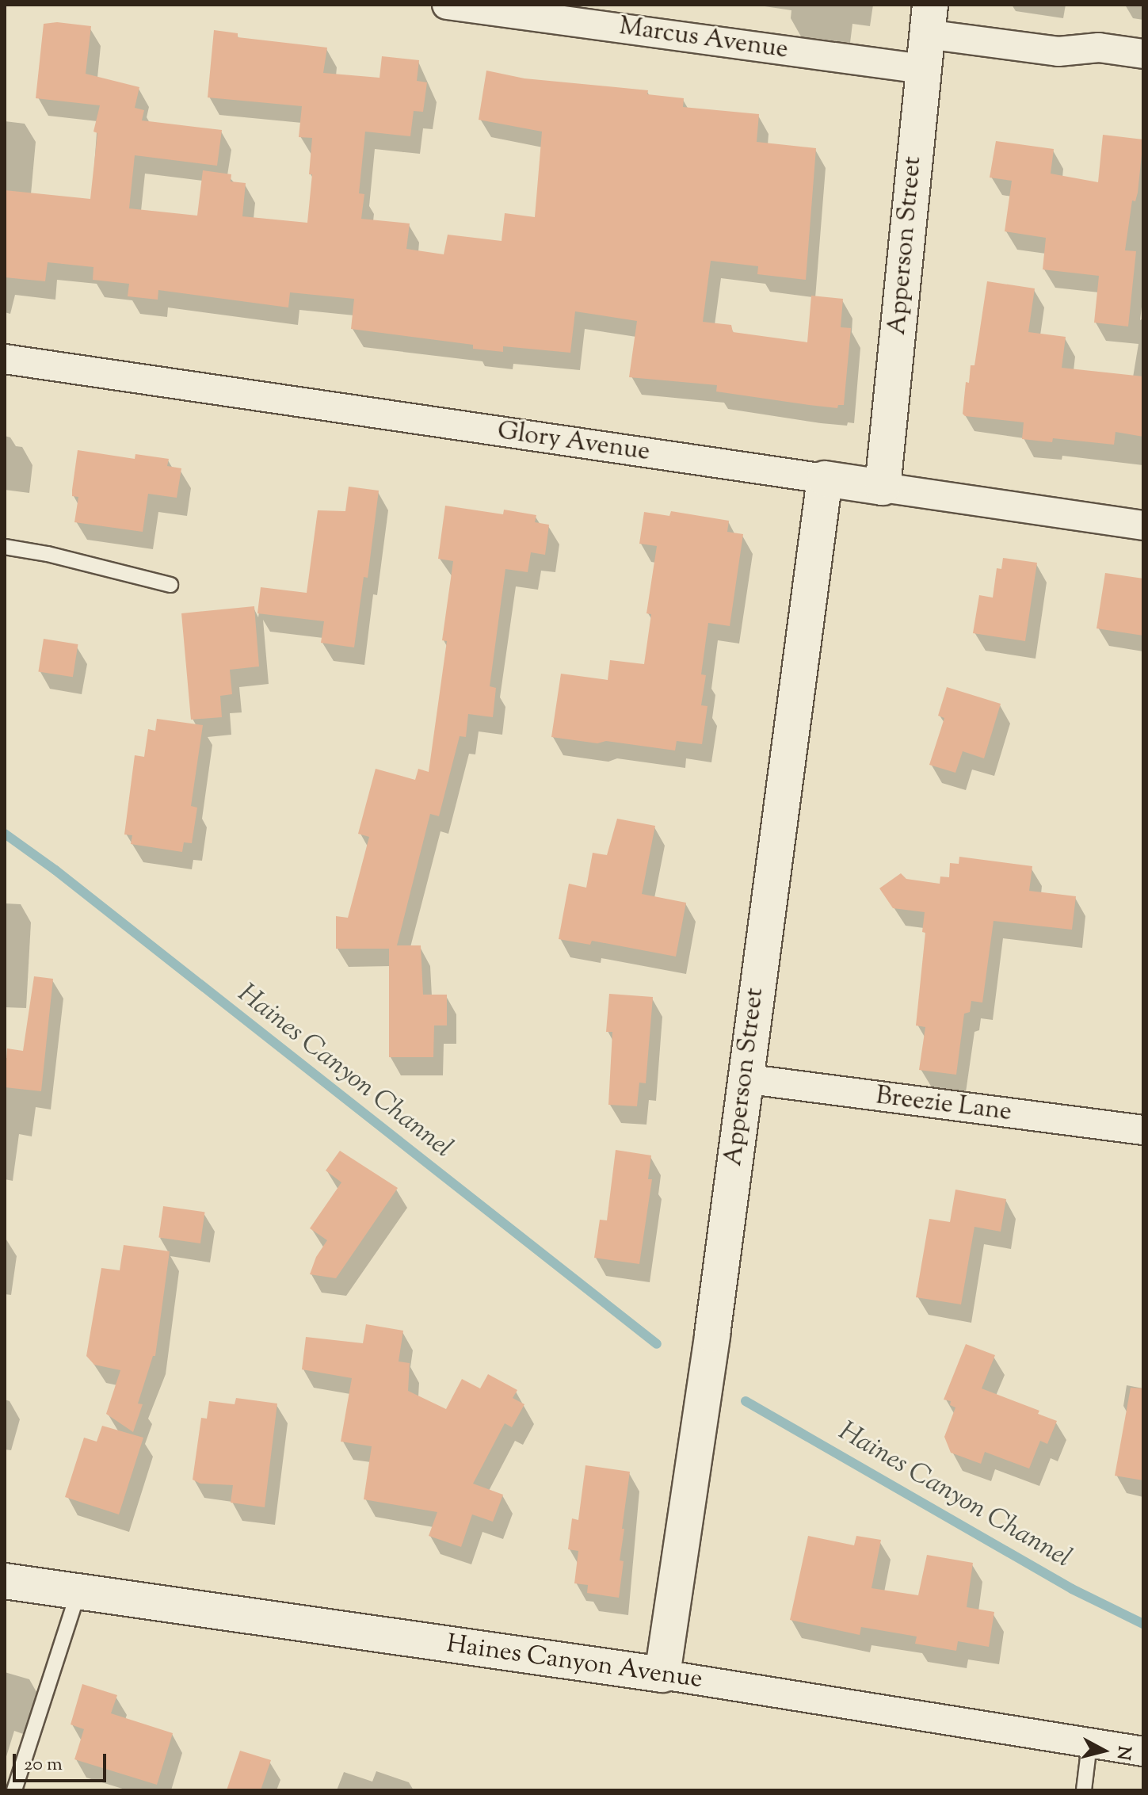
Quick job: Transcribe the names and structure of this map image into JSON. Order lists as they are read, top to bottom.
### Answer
{
  "streets": {
    "street": [
      "Marcus Avenue",
      "Apperson Street",
      "Glory Avenue",
      "Breezie Lane",
      "Haines Canyon Avenue"
    ]
  },
  "crossings": [
    ["Marcus Avenue", "Apperson Street"],
    ["Apperson Street", "Glory Avenue"],
    ["Apperson Street", "Breezie Lane"],
    ["Apperson Street", "Haines Canyon Avenue"]
  ],
  "water": ["Haines Canyon Channel"],
  "scale_bar": "20 m",
  "north": "right"
}
